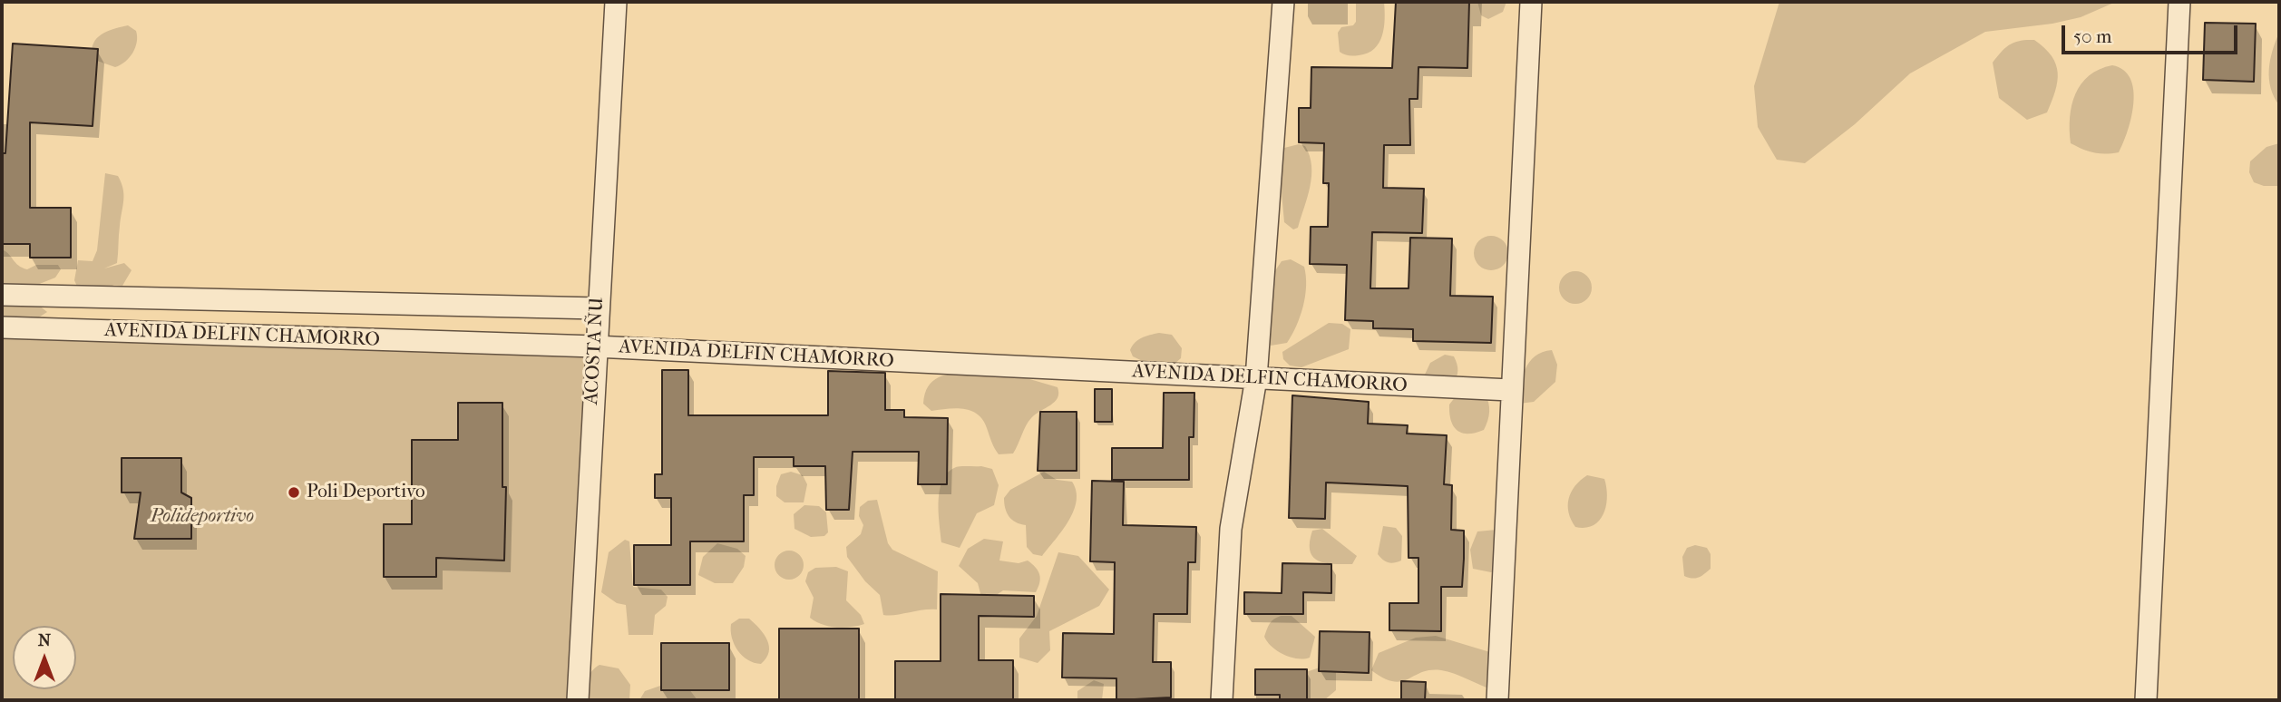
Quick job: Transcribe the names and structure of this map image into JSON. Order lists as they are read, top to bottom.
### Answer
{
  "streets": {
    "street": ["AVENIDA DELFIN CHAMORRO", "ACOSTA ÑU"]
  },
  "crossings": [
    ["AVENIDA DELFIN CHAMORRO", "ACOSTA ÑU"]
  ],
  "parks": ["Polideportivo"],
  "places": ["Poli Deportivo"],
  "scale_bar": "50 m",
  "north": "top"
}
